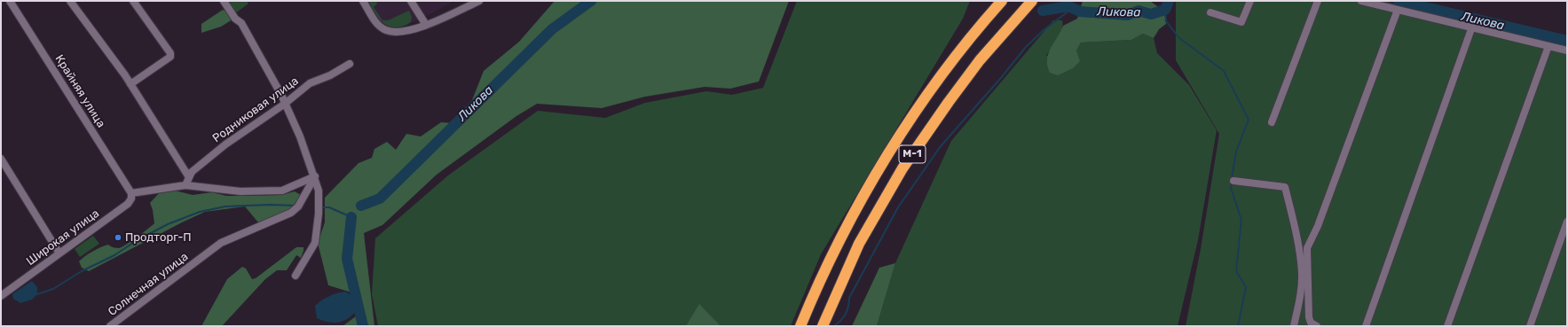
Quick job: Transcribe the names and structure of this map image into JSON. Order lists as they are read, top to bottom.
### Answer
{
  "streets": {
    "highway": ["М-1"],
    "street": [
      "Крайняя улица",
      "Родниковая улица",
      "Широкая улица",
      "Солнечная улица"
    ]
  },
  "crossings": [
    ["Крайняя улица", "Широкая улица"]
  ],
  "water": ["Ликова"],
  "places": ["Продторг-П"]
}
